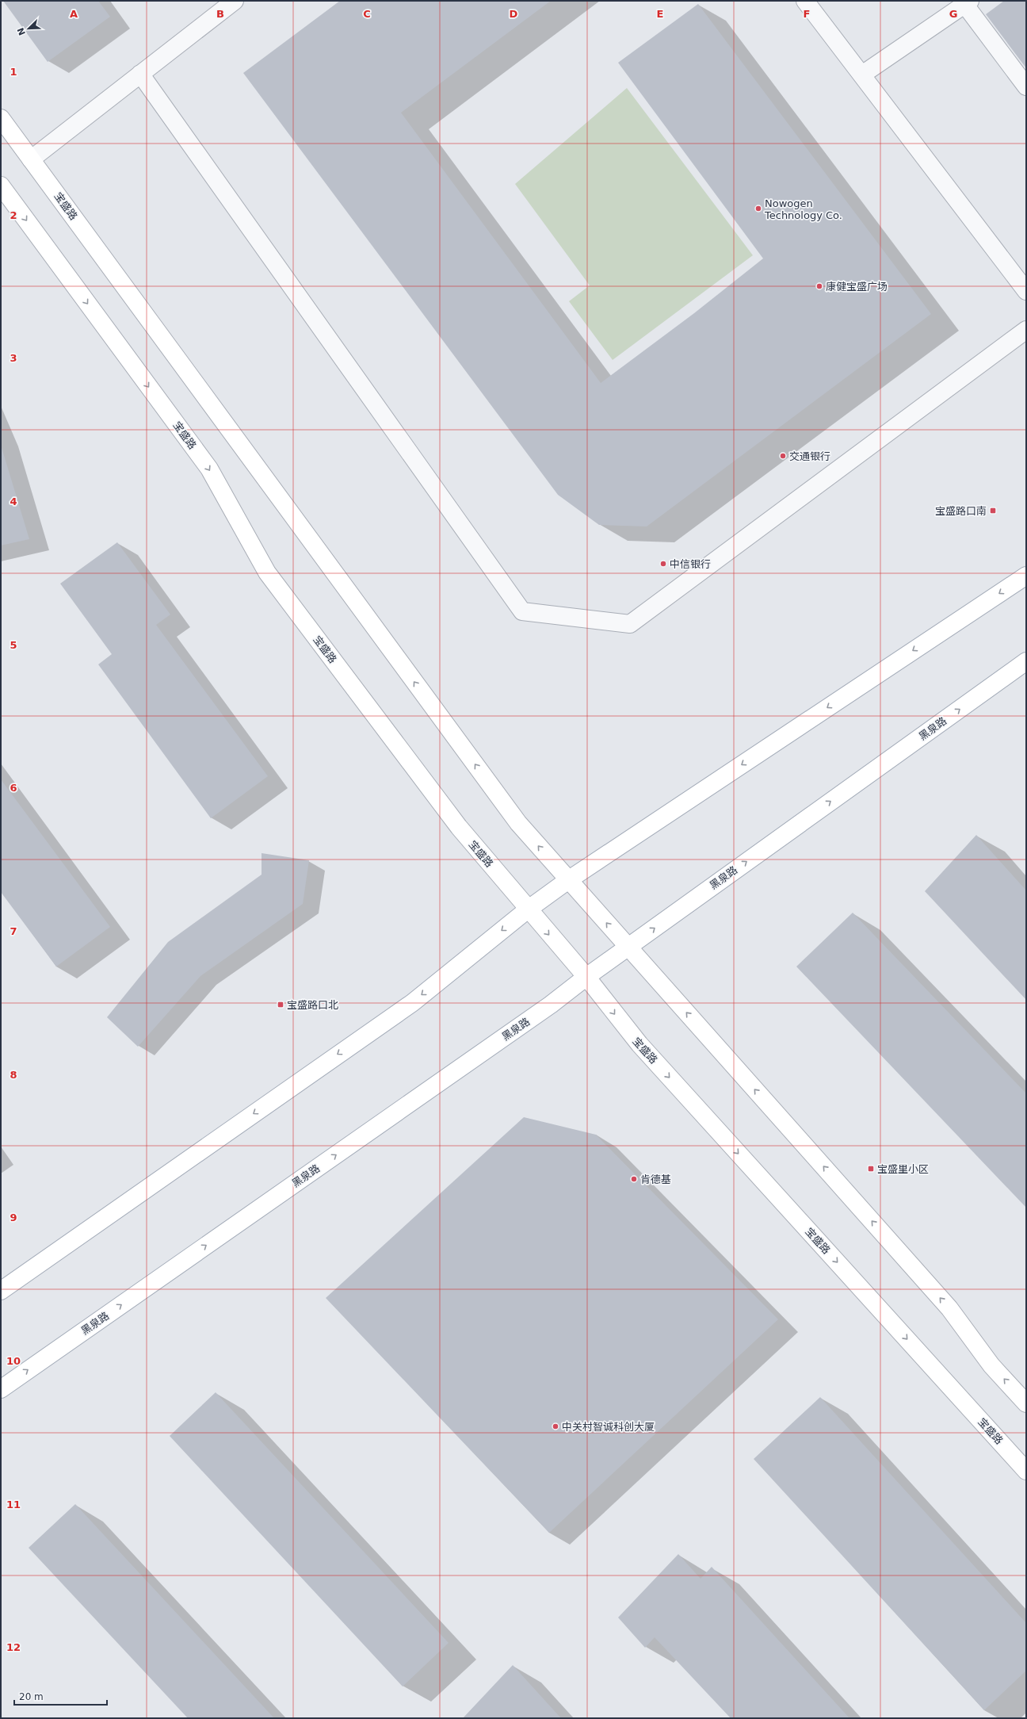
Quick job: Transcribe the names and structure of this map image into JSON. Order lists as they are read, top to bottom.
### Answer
{
  "streets": {
    "street": ["宝盛路", "黑泉路"]
  },
  "crossings": [
    ["宝盛路", "黑泉路"]
  ],
  "places": {
    "other": [
      "Nowogen Technology Co.",
      "康健宝盛广场",
      "交通银行",
      "中信银行",
      "肯德基",
      "中关村智诚科创大厦"
    ],
    "transit": ["宝盛路口南", "宝盛路口北", "宝盛里小区"]
  },
  "scale_bar": "20 m",
  "north": "bottom left",
  "grid": {
    "columns": [
      "A",
      "B",
      "C",
      "D",
      "E",
      "F",
      "G"
    ],
    "rows": [
      "1",
      "2",
      "3",
      "4",
      "5",
      "6",
      "7",
      "8",
      "9",
      "10",
      "11",
      "12"
    ]
  }
}
